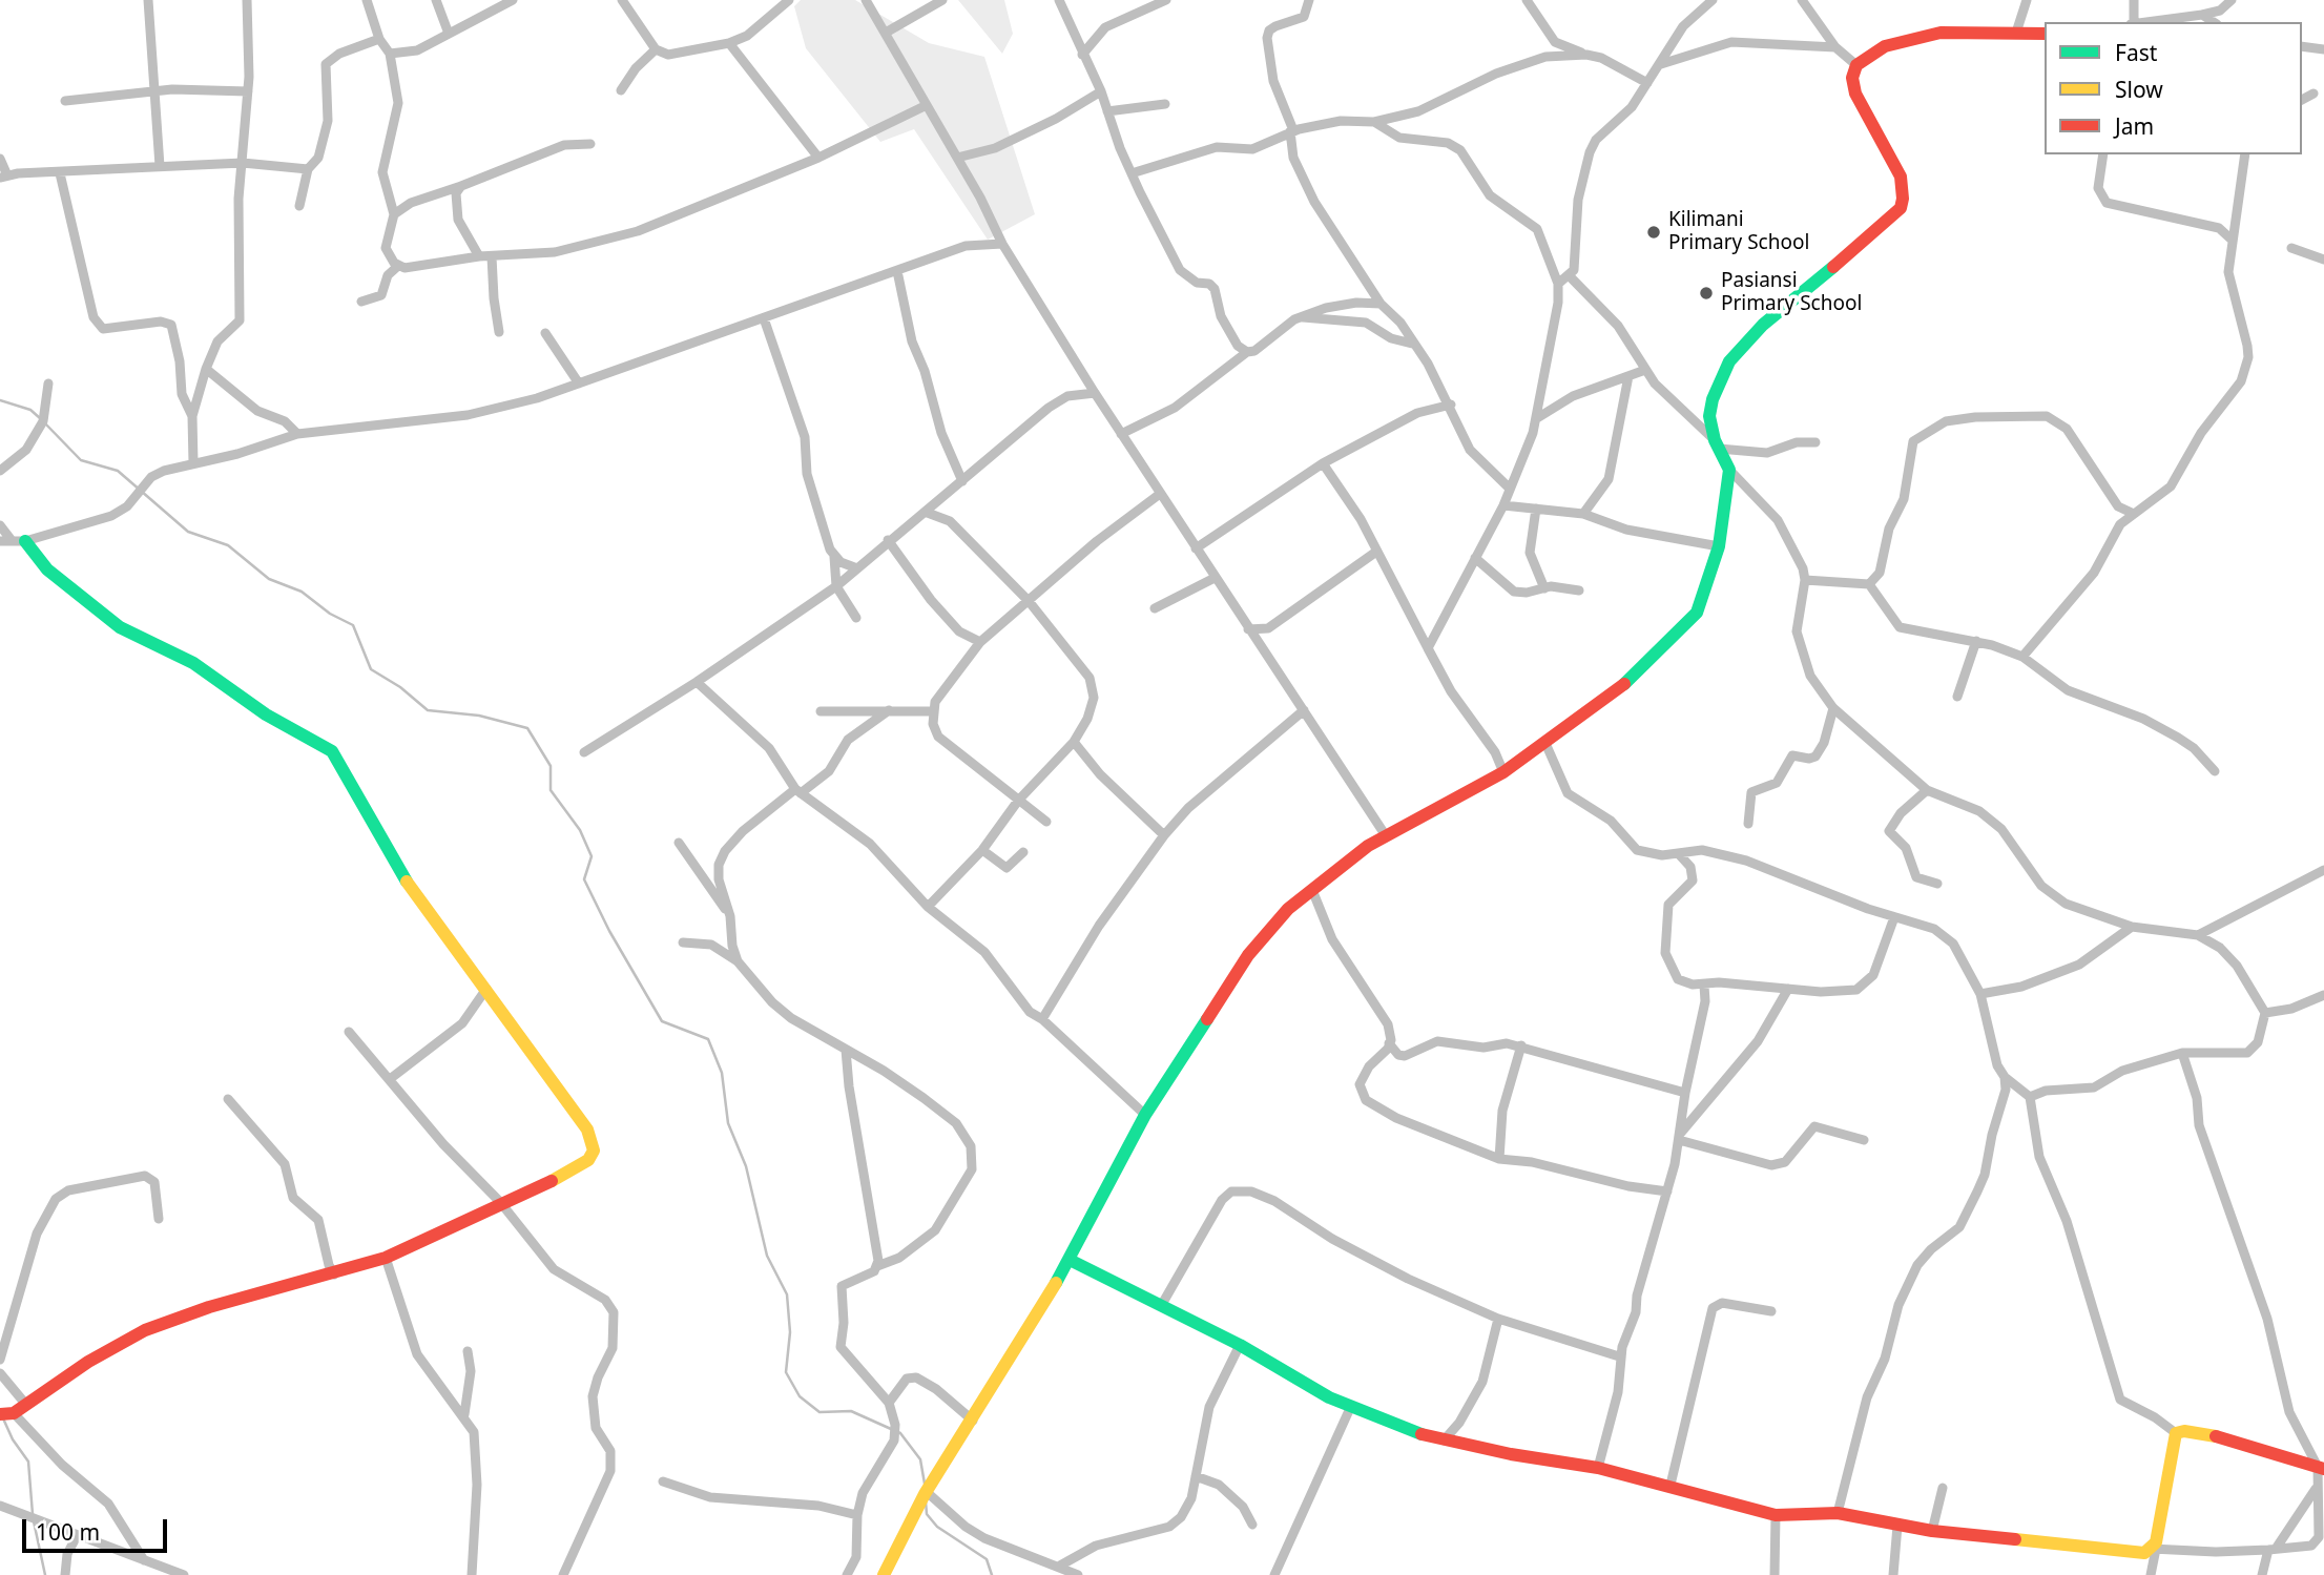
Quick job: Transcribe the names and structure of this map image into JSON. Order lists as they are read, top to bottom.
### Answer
{
  "places": ["Kilimani Primary School", "Pasiansi Primary School"],
  "legend": ["Fast", "Slow", "Jam"],
  "scale_bar": "100 m"
}
